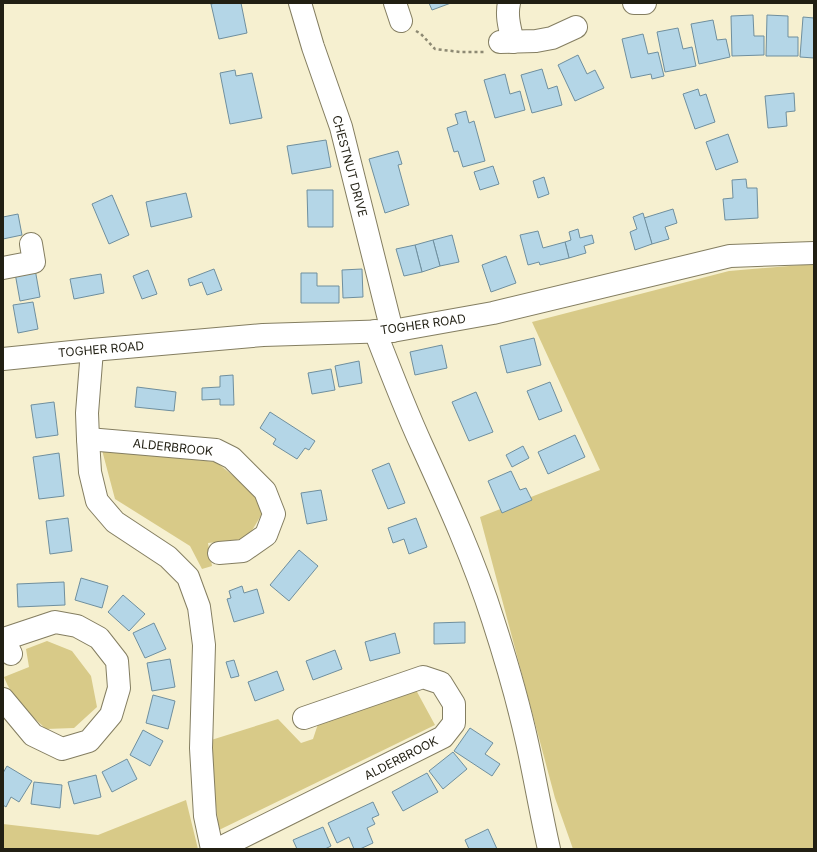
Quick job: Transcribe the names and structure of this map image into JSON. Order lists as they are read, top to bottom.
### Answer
{
  "streets": {
    "street": ["CHESTNUT DRIVE", "TOGHER ROAD", "ALDERBROOK"]
  },
  "crossings": [
    ["CHESTNUT DRIVE", "TOGHER ROAD"]
  ]
}
